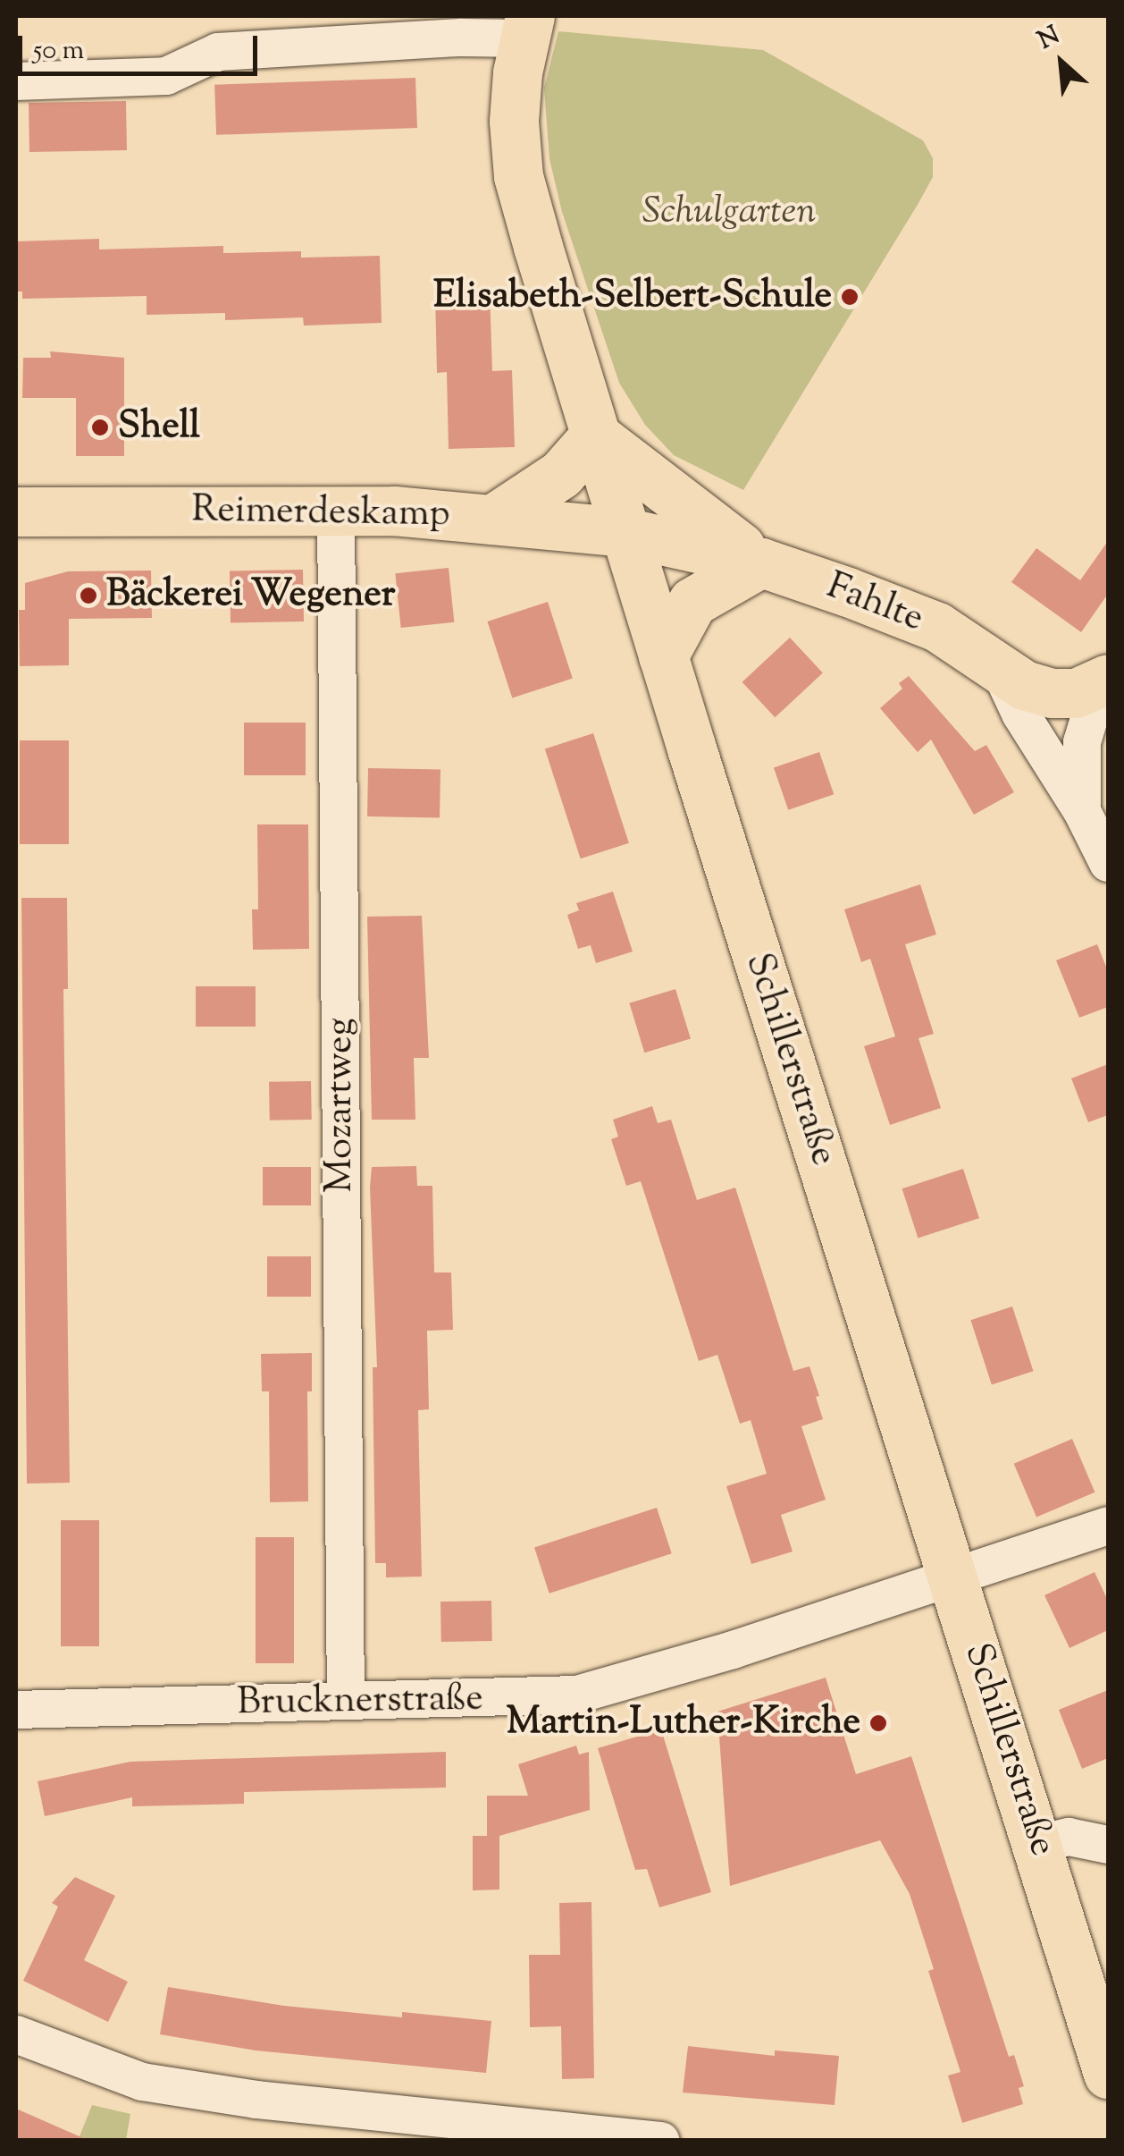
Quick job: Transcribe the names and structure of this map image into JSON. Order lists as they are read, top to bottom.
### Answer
{
  "streets": {
    "main road": ["Reimerdeskamp", "Fahlte", "Schillerstraße"],
    "street": ["Mozartweg", "Brucknerstraße"]
  },
  "crossings": [
    ["Reimerdeskamp", "Fahlte"],
    ["Reimerdeskamp", "Schillerstraße"],
    ["Reimerdeskamp", "Mozartweg"],
    ["Fahlte", "Schillerstraße"],
    ["Schillerstraße", "Brucknerstraße"],
    ["Mozartweg", "Brucknerstraße"]
  ],
  "parks": ["Schulgarten"],
  "places": [
    "Elisabeth-Selbert-Schule",
    "Shell",
    "Bäckerei Wegener",
    "Martin-Luther-Kirche"
  ],
  "scale_bar": "50 m",
  "north": "top left"
}
